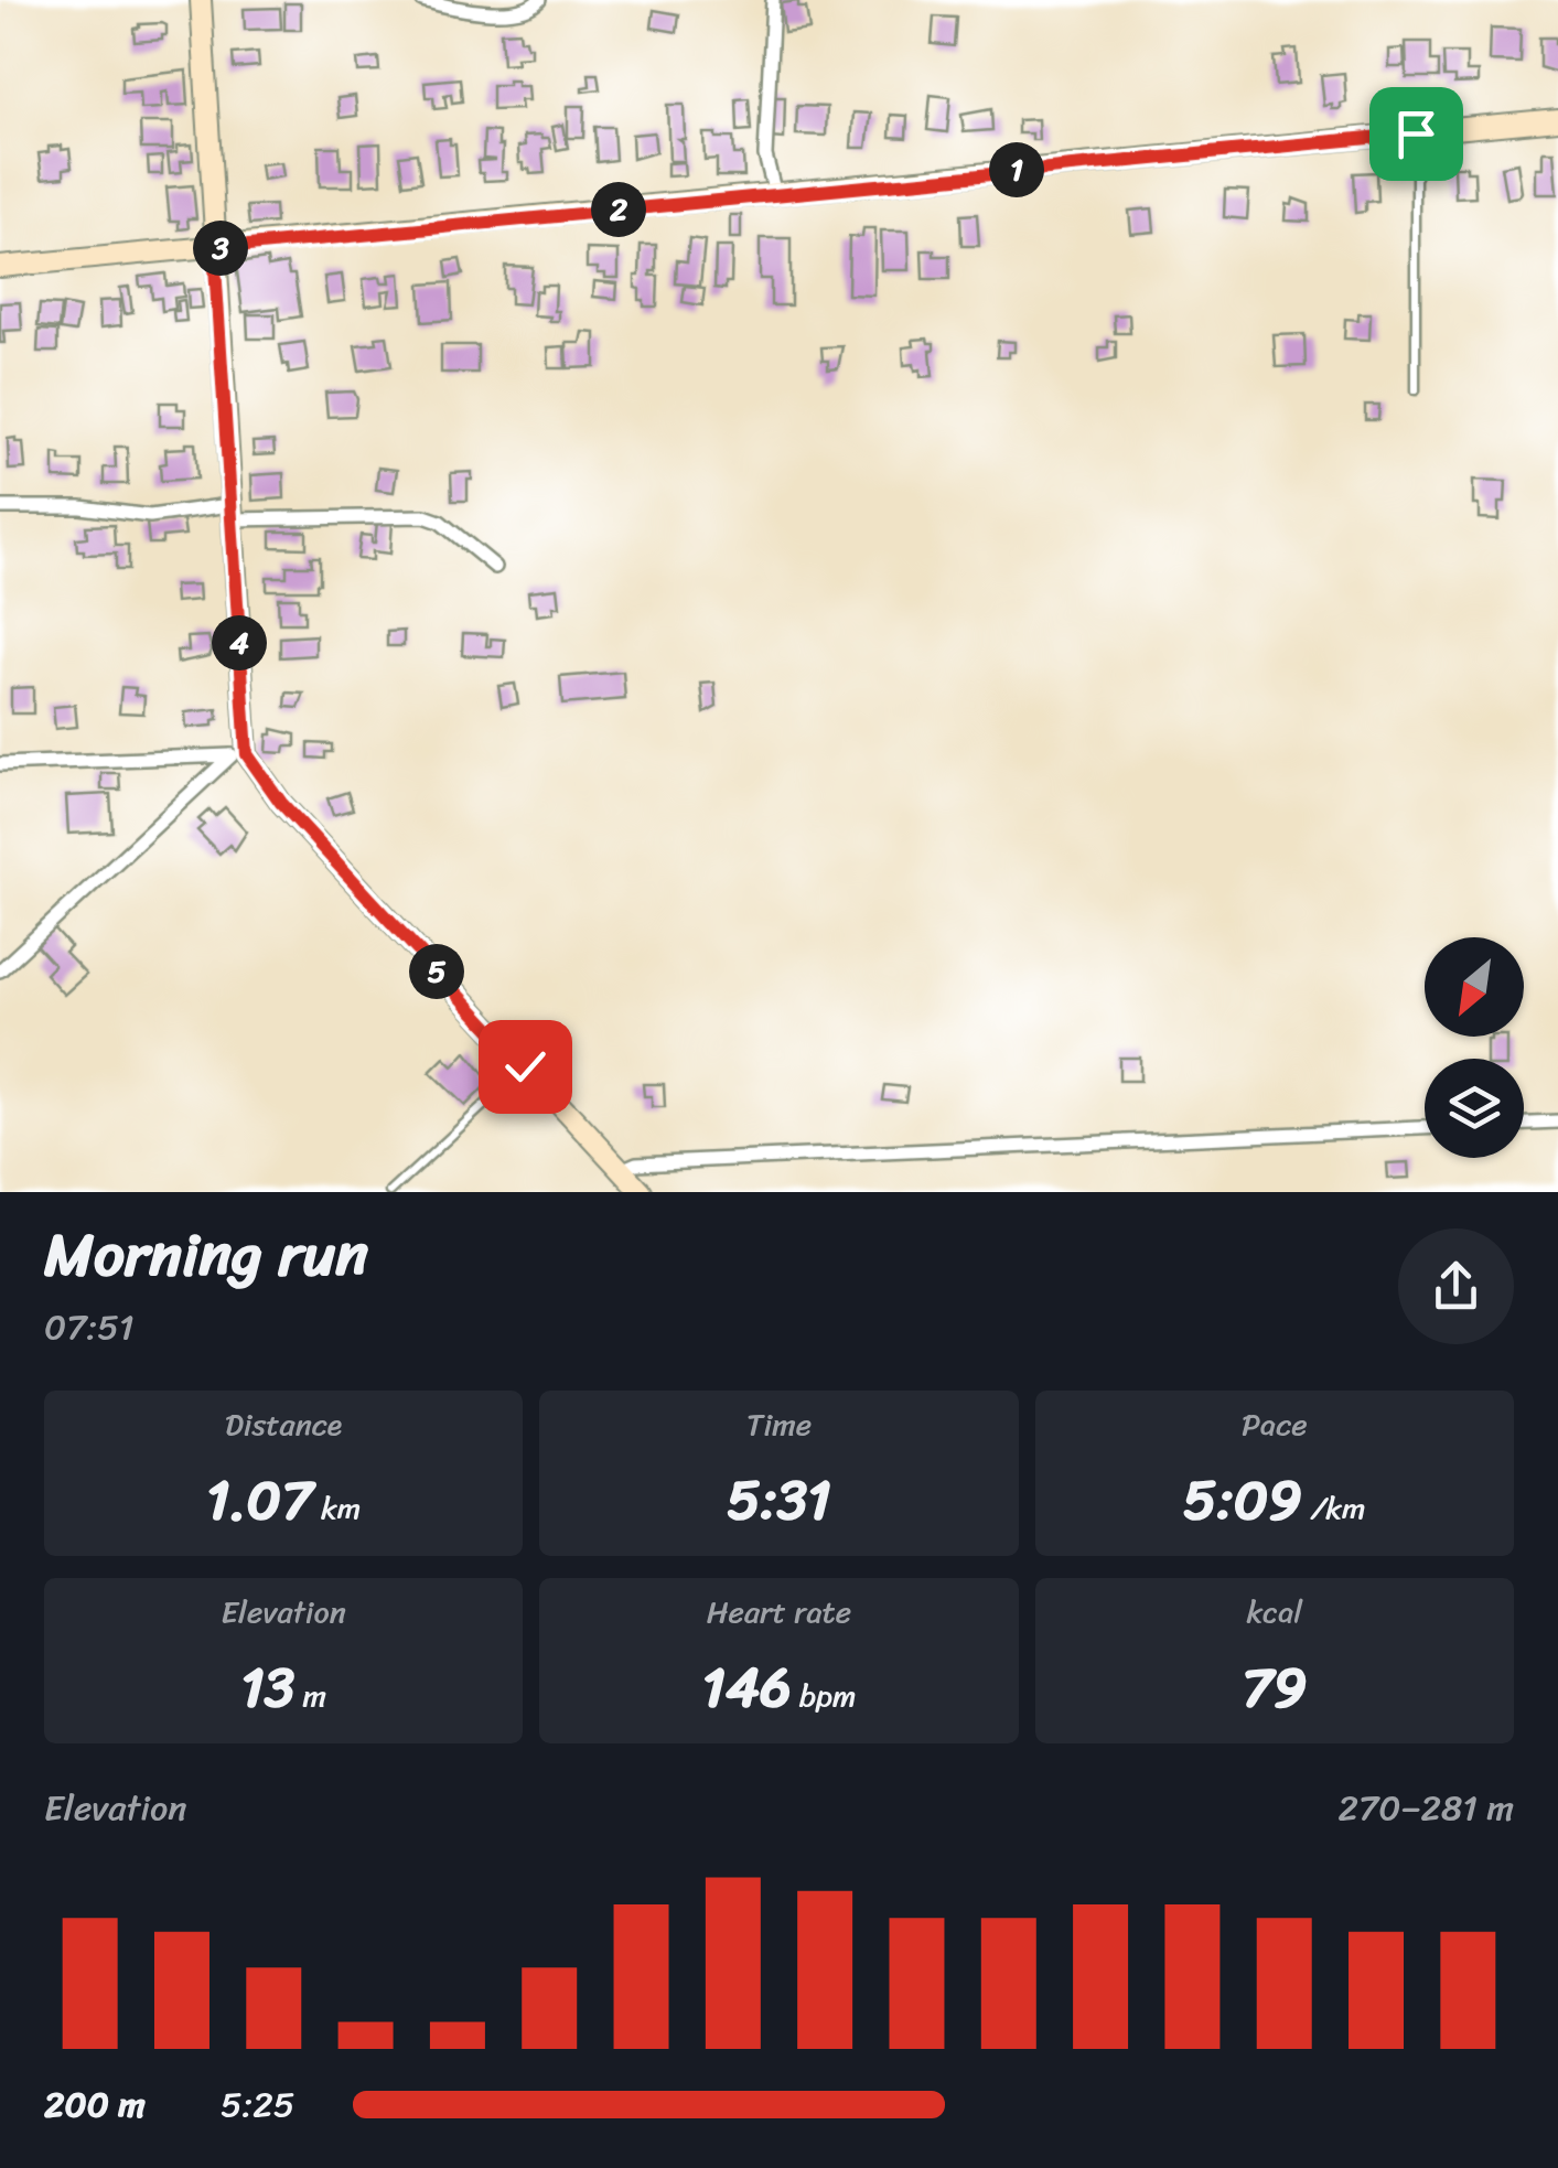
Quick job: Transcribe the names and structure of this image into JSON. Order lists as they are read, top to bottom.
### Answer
{
  "north": "bottom left",
  "page": {
    "pins": [
      "1",
      "2",
      "3",
      "4",
      "5"
    ],
    "heading": ["Morning run", "07:51"],
    "stats": [
      ["Distance", "1.07 km"],
      ["Time", "5:31"],
      ["Pace", "5:09 /km"],
      ["Elevation", "13 m"],
      ["Heart rate", "146 bpm"],
      ["kcal", "79"]
    ],
    "chart": ["Elevation", "270–281 m"],
    "list": [
      {
        "name": "200 m",
        "note": "5:25"
      }
    ]
  }
}
